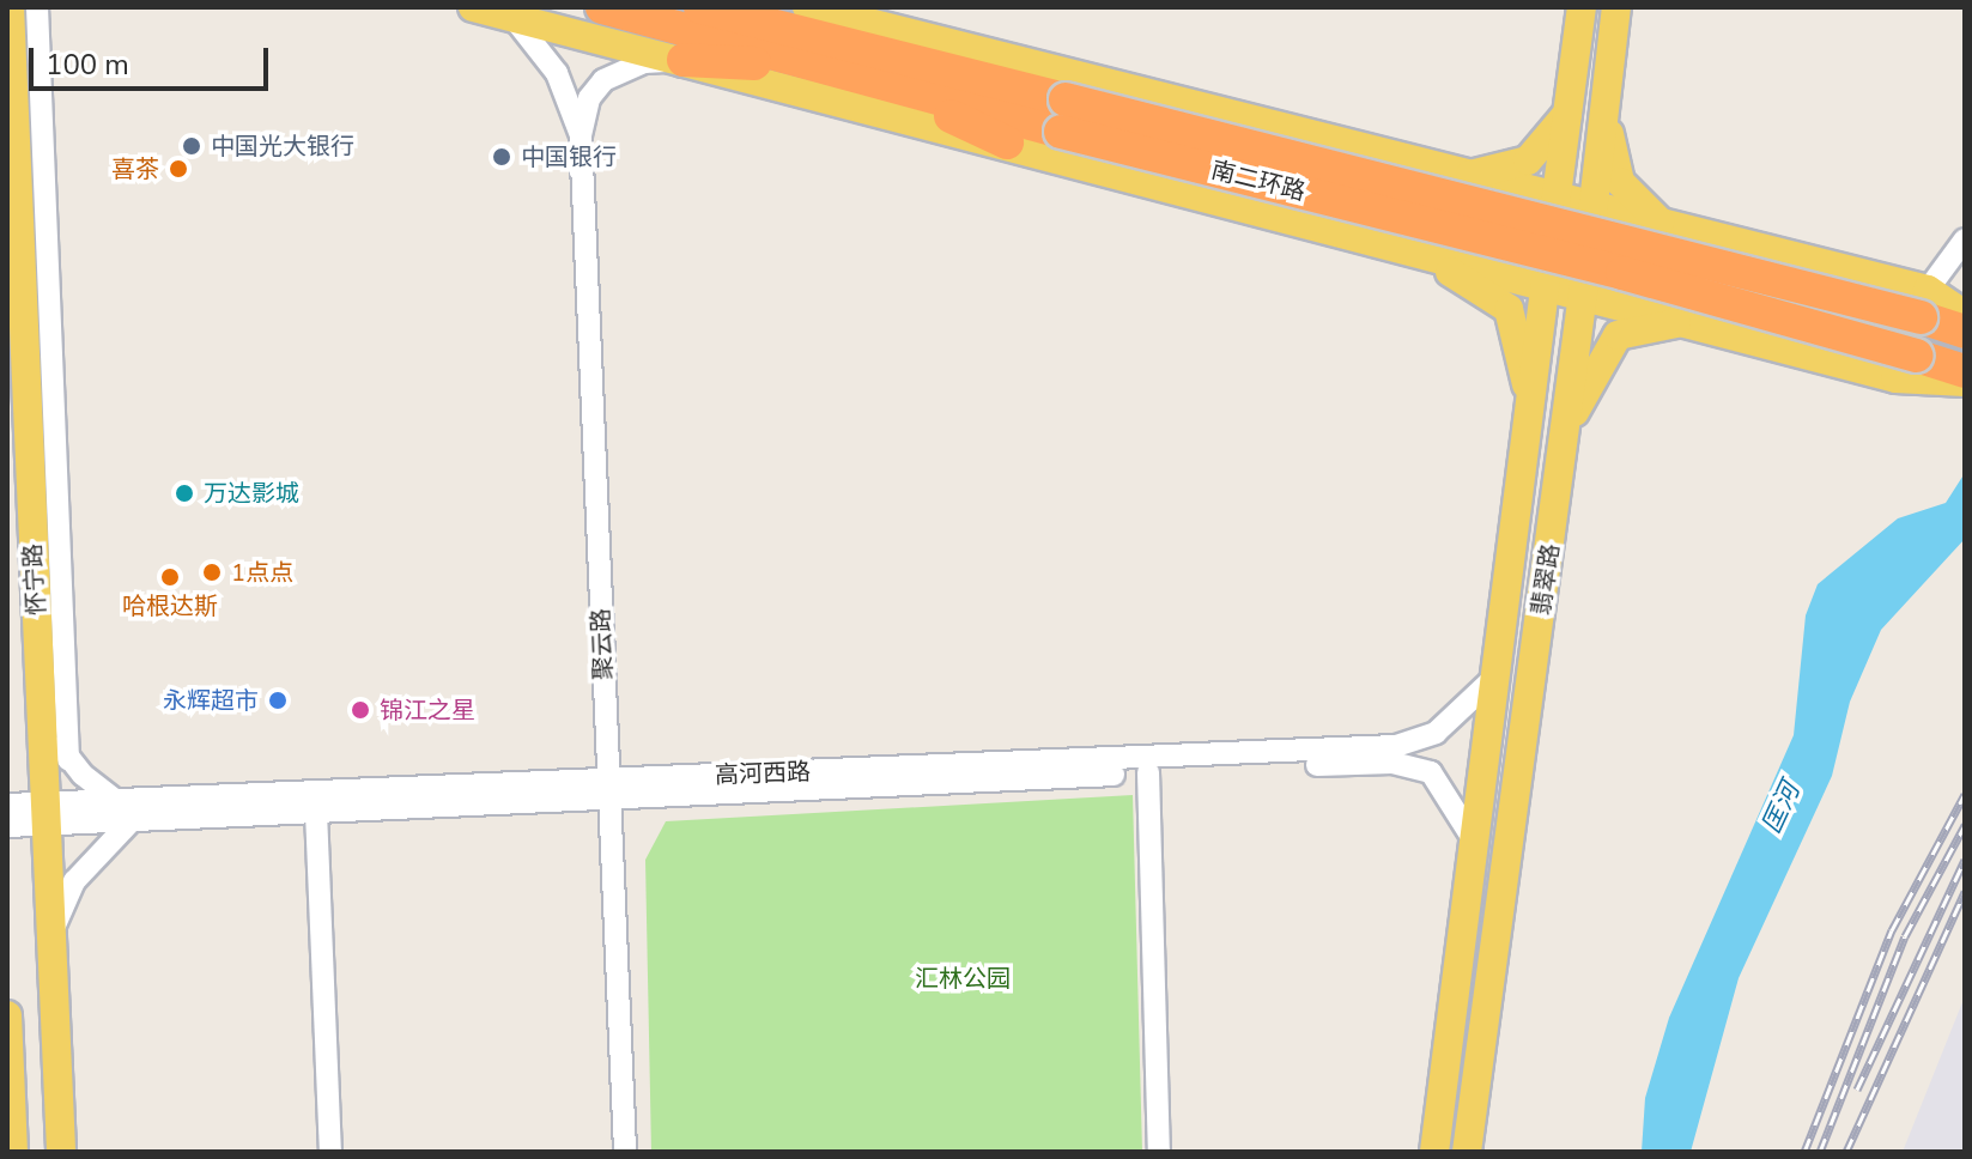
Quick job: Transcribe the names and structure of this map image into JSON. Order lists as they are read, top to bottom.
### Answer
{
  "streets": {
    "highway": ["南二环路"],
    "main road": ["怀宁路", "翡翠路"],
    "street": ["聚云路", "高河西路"]
  },
  "crossings": [
    ["怀宁路", "高河西路"],
    ["翡翠路", "高河西路"],
    ["聚云路", "高河西路"]
  ],
  "water": ["匡河"],
  "parks": ["汇林公园"],
  "places": [
    "中国光大银行",
    "中国银行",
    "喜茶",
    "万达影城",
    "1点点",
    "哈根达斯",
    "永辉超市",
    "锦江之星"
  ],
  "scale_bar": "100 m"
}
